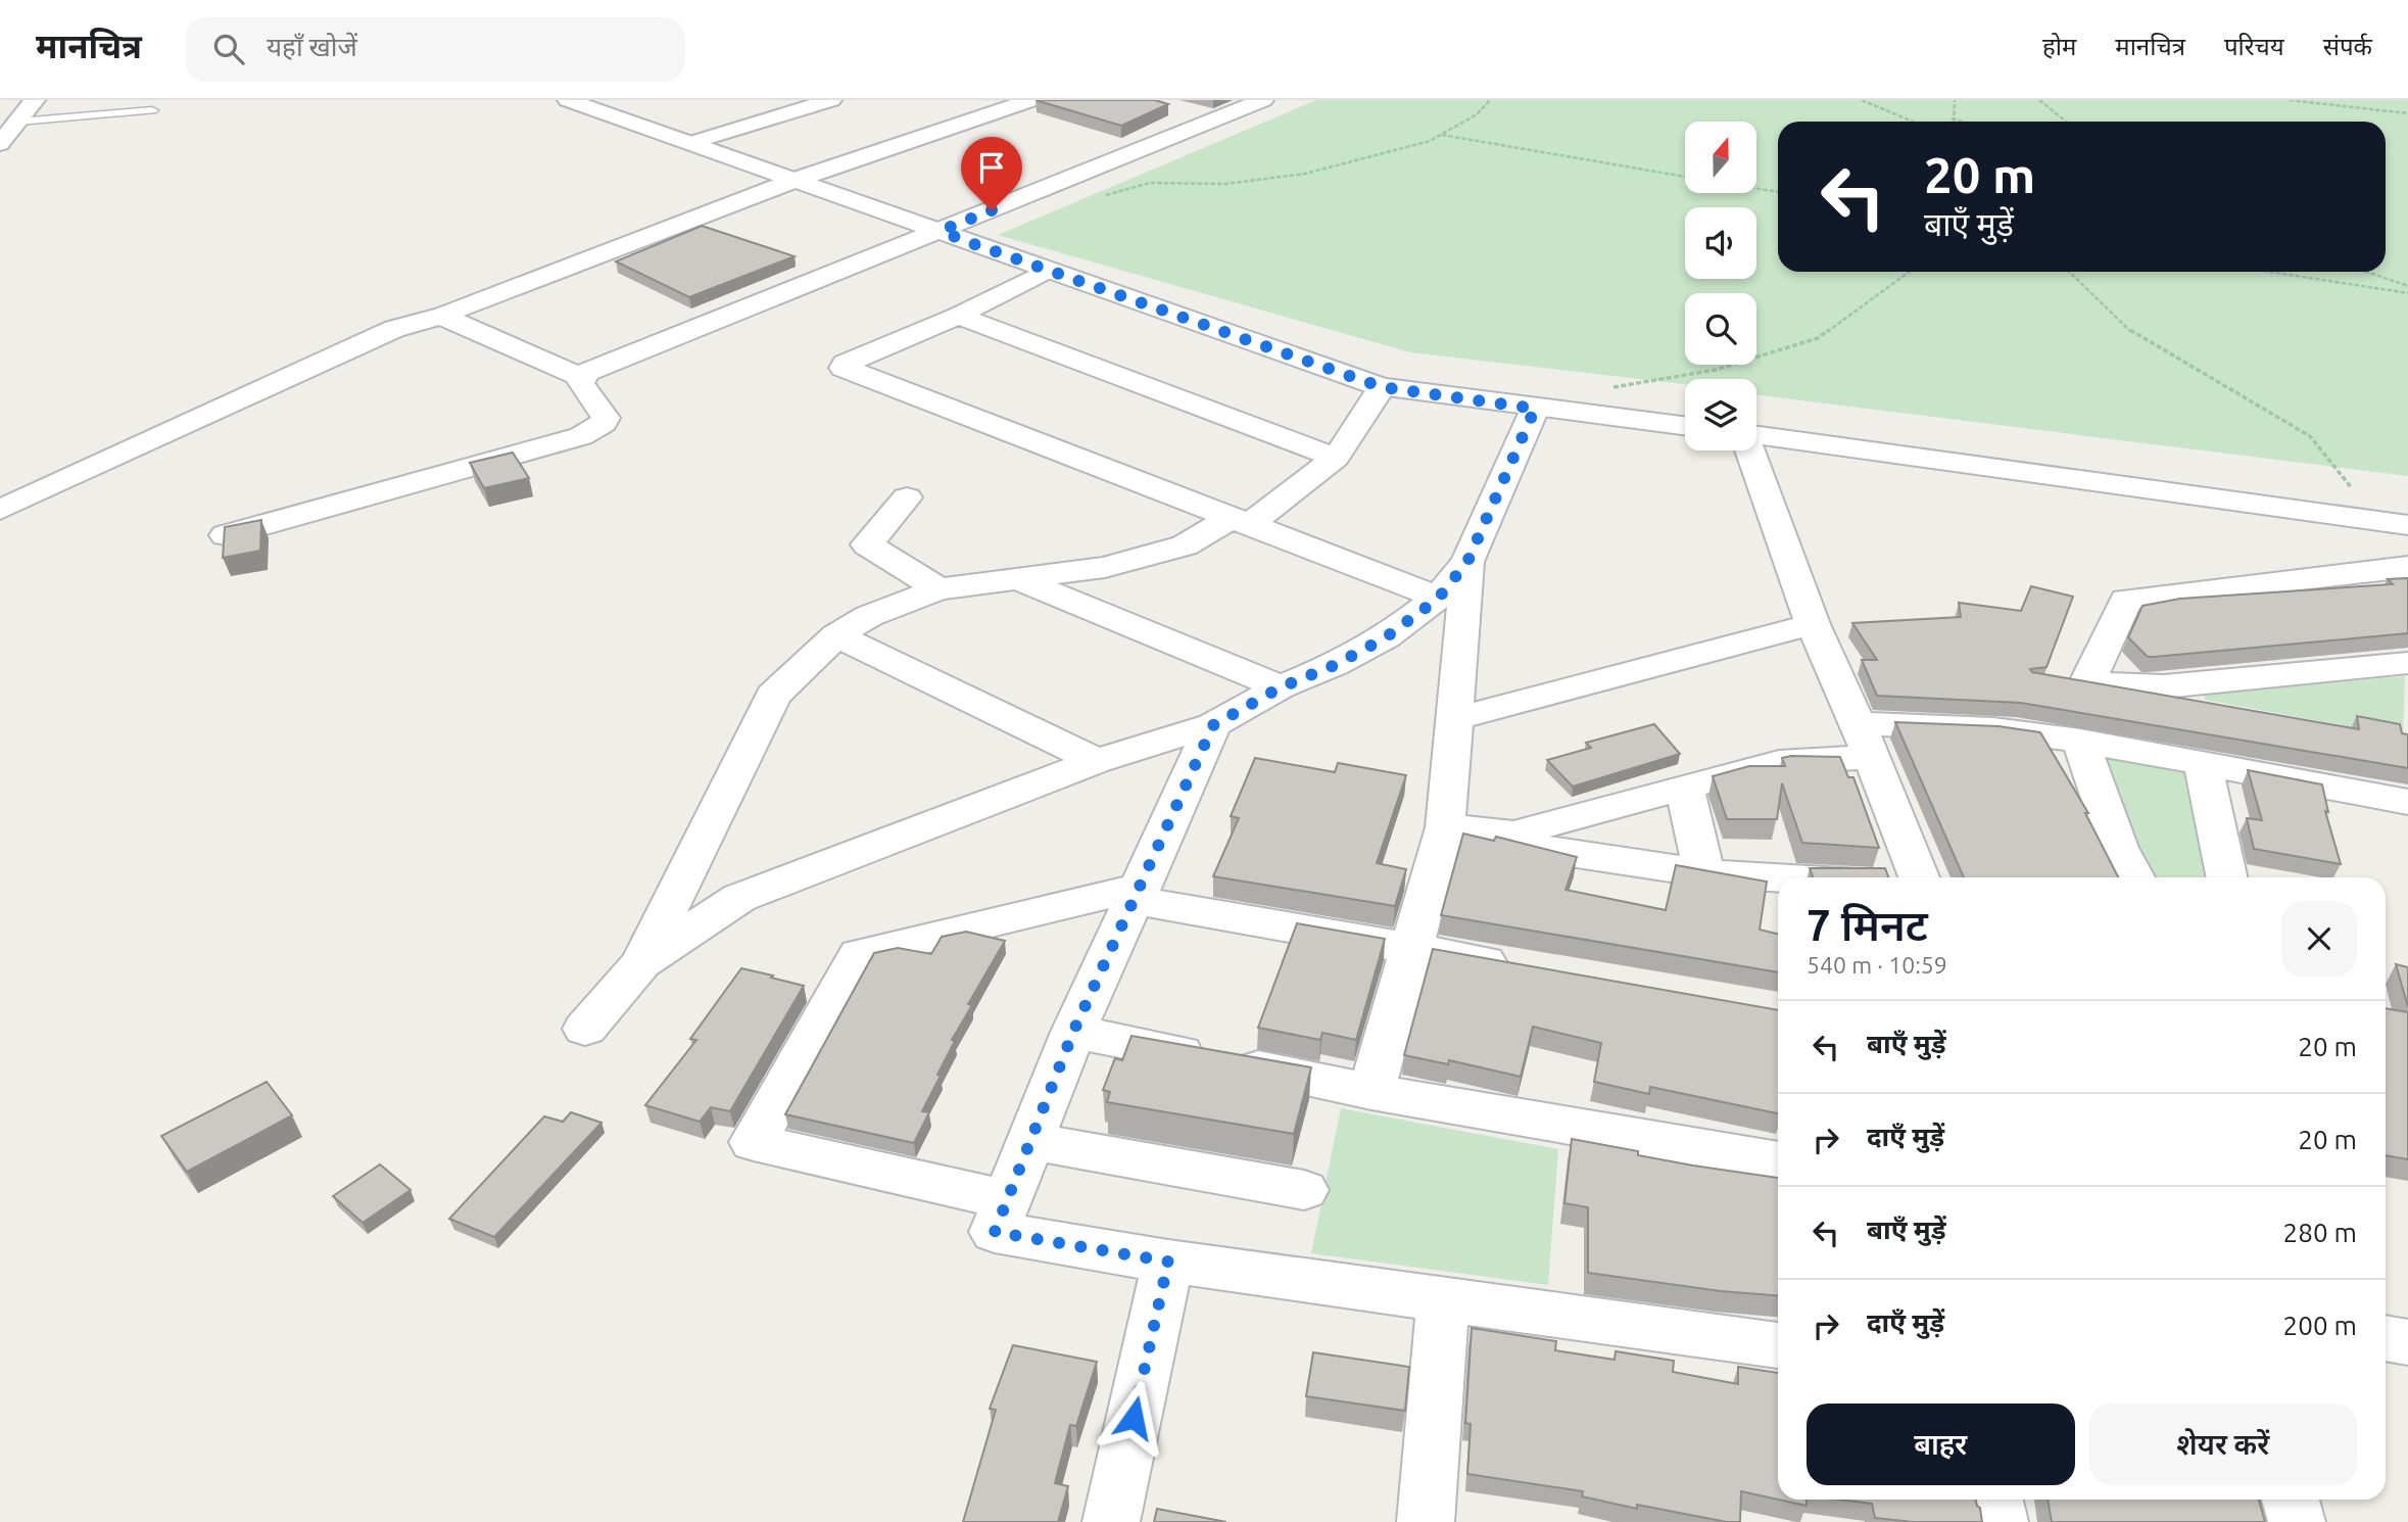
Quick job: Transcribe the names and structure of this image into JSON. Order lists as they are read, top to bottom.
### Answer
{
  "north": "top",
  "page": {
    "header": "मानचित्र",
    "search": "यहाँ खोजें",
    "nav": [
      "होम",
      "मानचित्र",
      "परिचय",
      "संपर्क"
    ],
    "turn": ["20 m", "बाएँ मुड़ें"],
    "heading": ["7 मिनट", "540 m · 10:59"],
    "list": [
      {
        "name": "बाएँ मुड़ें",
        "value": "20 m"
      },
      {
        "name": "दाएँ मुड़ें",
        "value": "20 m"
      },
      {
        "name": "बाएँ मुड़ें",
        "value": "280 m"
      },
      {
        "name": "दाएँ मुड़ें",
        "value": "200 m"
      }
    ],
    "buttons": ["बाहर", "शेयर करें"]
  }
}
